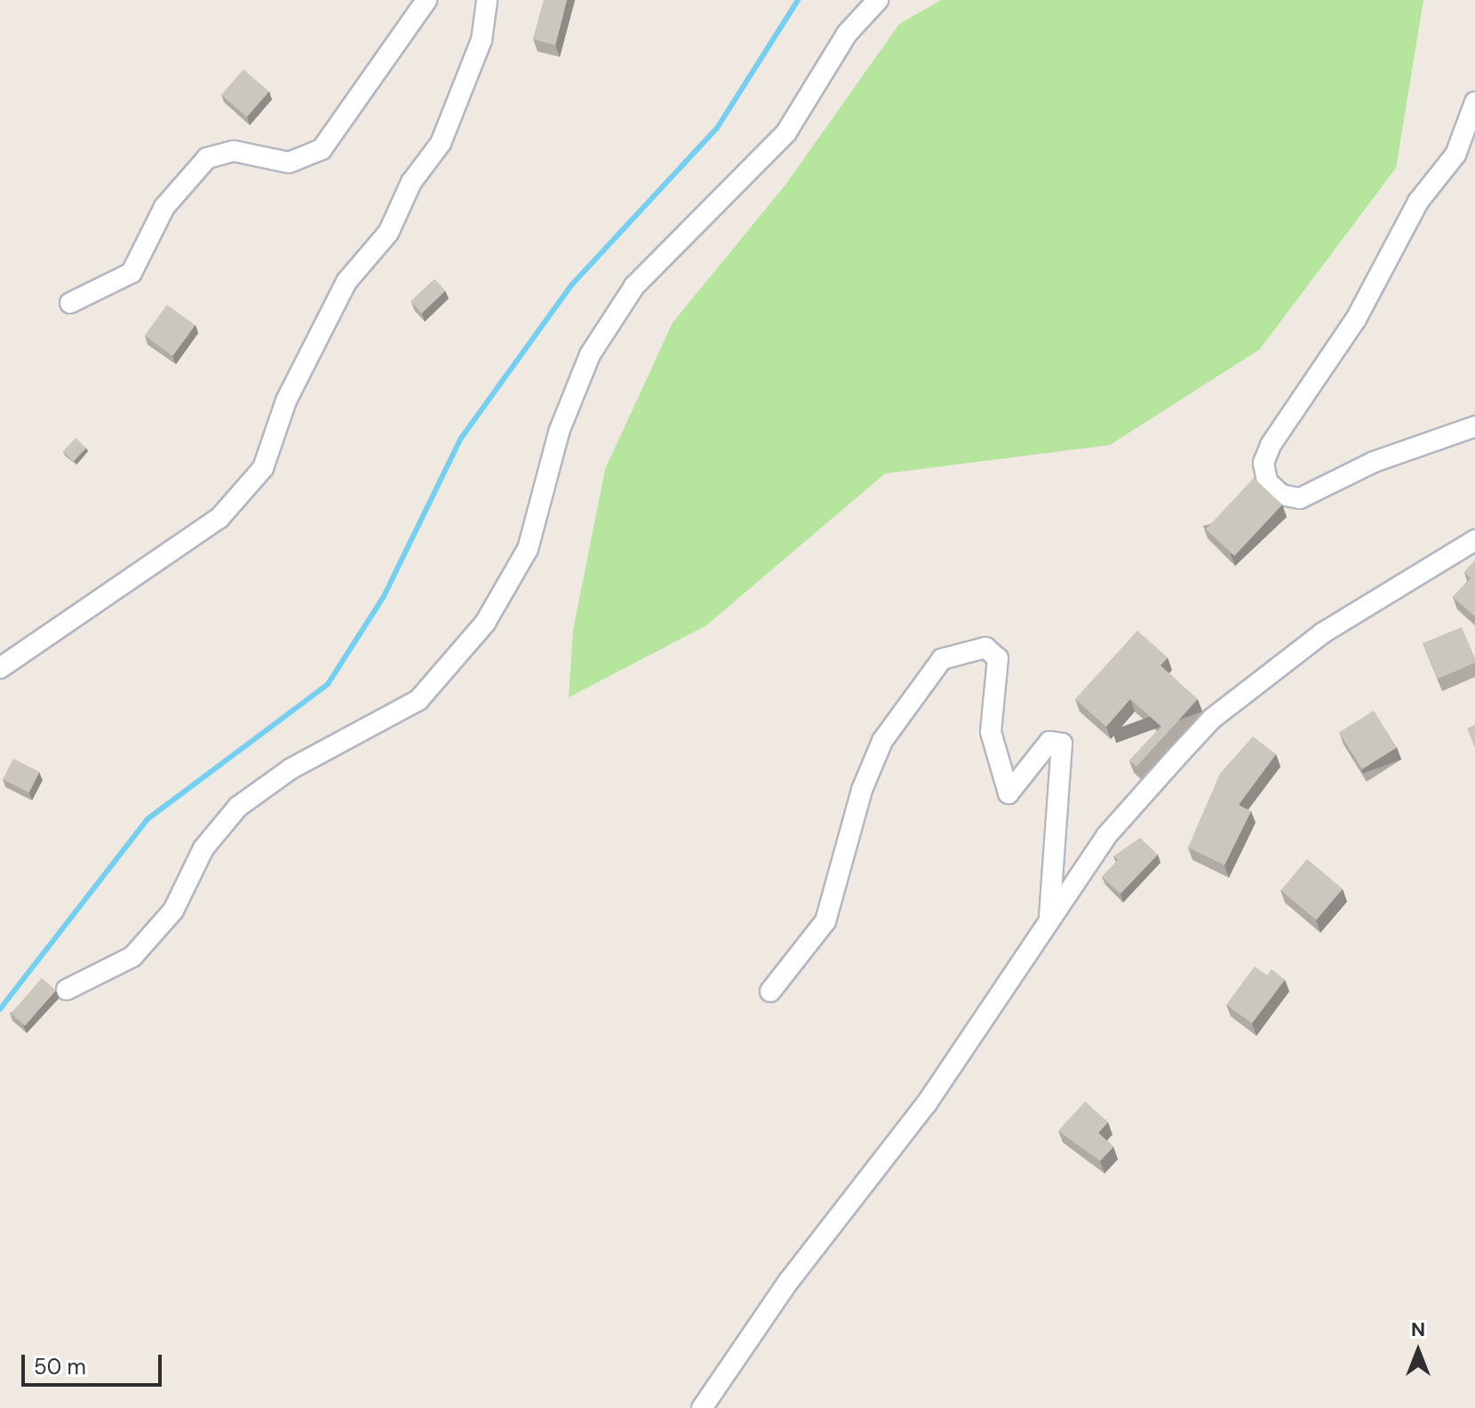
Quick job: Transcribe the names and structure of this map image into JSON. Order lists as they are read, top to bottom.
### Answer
{
  "scale_bar": "50 m",
  "north": "top"
}
